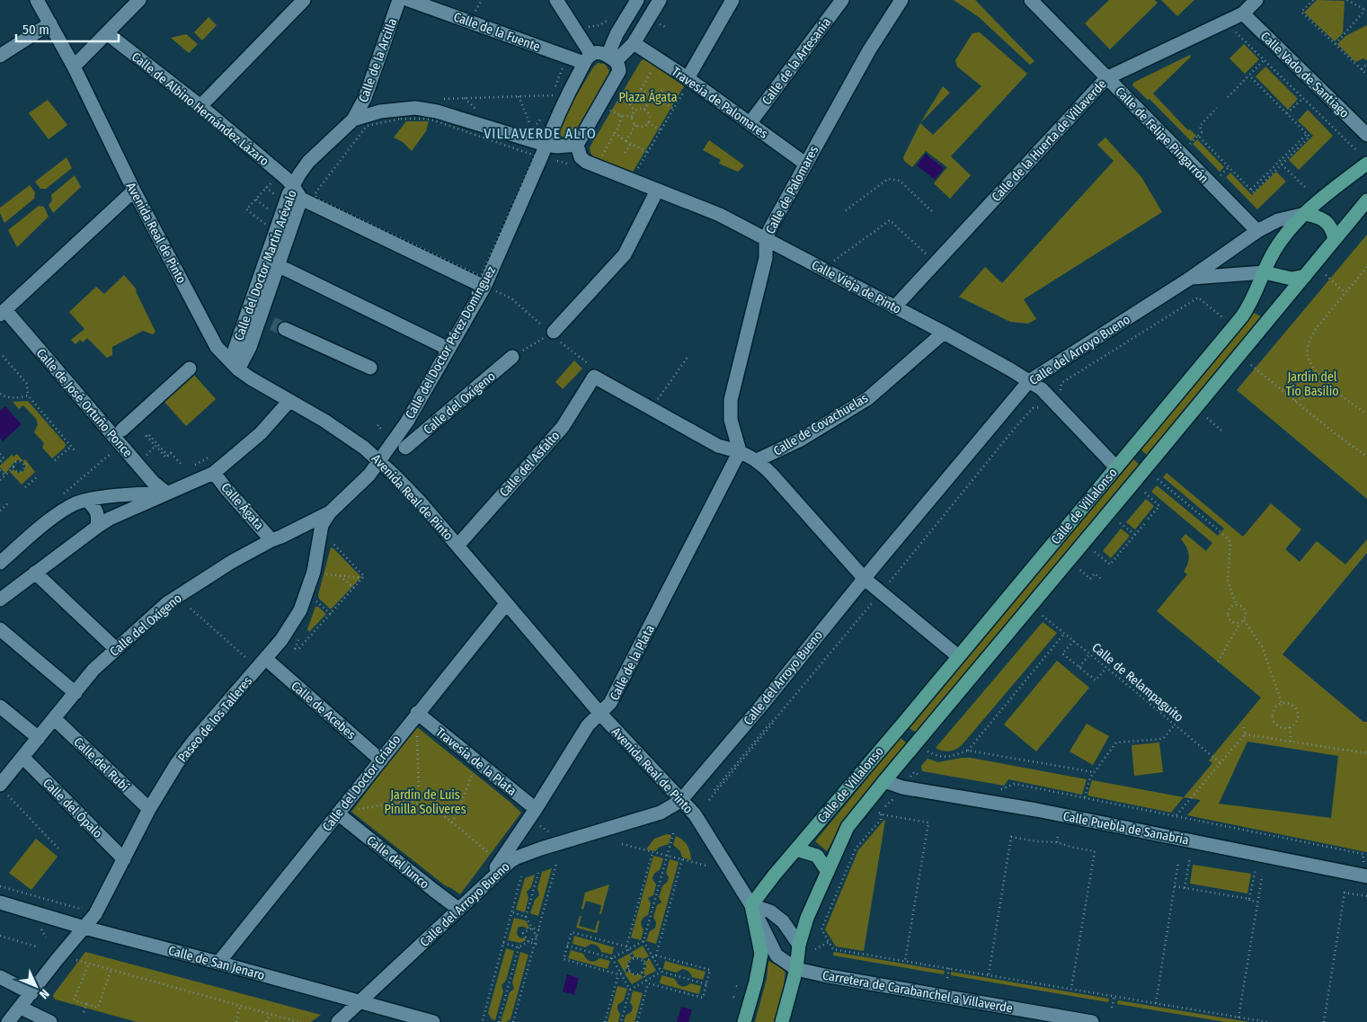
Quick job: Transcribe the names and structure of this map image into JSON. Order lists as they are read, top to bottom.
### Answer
{
  "streets": {
    "main road": ["Calle de Villalonso"],
    "street": [
      "Calle de la Fuente",
      "Calle de la Arcilla",
      "Calle de la Artesanía",
      "Calle Vado de Santiago",
      "Travesía de Palomares",
      "Calle de Albino Hernández Lázaro",
      "Calle de Felipe Pingarrón",
      "Calle de la Huerta de Villaverde",
      "Calle de Palomares",
      "Avenida Real de Pinto",
      "Calle del Doctor Martín Arévalo",
      "Calle Vieja de Pinto",
      "Calle del Doctor Pérez Domínguez",
      "Calle del Arroyo Bueno",
      "Calle de José Ortuño Ponce",
      "Calle del Oxígeno",
      "Calle de Covachuelas",
      "Calle del Asfalto",
      "Calle Ágata",
      "Calle de la Plata",
      "Calle de Acebes",
      "Paseo de los Talleres",
      "Travesía de la Plata",
      "Calle del Rubí",
      "Calle del Doctor Criado",
      "Calle del Ópalo",
      "Calle Puebla de Sanabria",
      "Calle del Junco",
      "Calle de San Jenaro",
      "Carretera de Carabanchel a Villaverde"
    ],
    "path": ["Calle de Relampaguito"]
  },
  "crossings": [
    ["Calle de la Fuente", "Calle del Doctor Pérez Domínguez"],
    ["Calle de la Arcilla", "Calle del Doctor Martín Arévalo"],
    ["Calle de la Artesanía", "Travesía de Palomares"],
    ["Calle Vado de Santiago", "Calle de la Huerta de Villaverde"],
    ["Travesía de Palomares", "Calle de Palomares"],
    ["Calle de Albino Hernández Lázaro", "Calle del Doctor Martín Arévalo"],
    ["Calle de Felipe Pingarrón", "Calle de la Huerta de Villaverde"],
    ["Calle de Felipe Pingarrón", "Calle del Arroyo Bueno"],
    ["Calle de la Huerta de Villaverde", "Calle Vieja de Pinto"],
    ["Calle de Palomares", "Calle Vieja de Pinto"],
    ["Calle de Palomares", "Calle de la Plata"],
    ["Avenida Real de Pinto", "Calle del Doctor Martín Arévalo"],
    ["Avenida Real de Pinto", "Calle del Doctor Pérez Domínguez"],
    ["Avenida Real de Pinto", "Calle del Arroyo Bueno"],
    ["Avenida Real de Pinto", "Calle del Asfalto"],
    ["Avenida Real de Pinto", "Calle de Villalonso"],
    ["Avenida Real de Pinto", "Calle de la Plata"],
    ["Avenida Real de Pinto", "Paseo de los Talleres"],
    ["Avenida Real de Pinto", "Calle del Doctor Criado"],
    ["Avenida Real de Pinto", "Carretera de Carabanchel a Villaverde"],
    ["Calle del Doctor Martín Arévalo", "Calle Vieja de Pinto"],
    ["Calle del Doctor Martín Arévalo", "Calle del Doctor Pérez Domínguez"],
    ["Calle Vieja de Pinto", "Calle del Arroyo Bueno"],
    ["Calle Vieja de Pinto", "Calle de Covachuelas"],
    ["Calle Vieja de Pinto", "Calle de Villalonso"],
    ["Calle del Doctor Pérez Domínguez", "Paseo de los Talleres"],
    ["Calle del Arroyo Bueno", "Calle de Villalonso"],
    ["Calle del Arroyo Bueno", "Calle de la Plata"],
    ["Calle del Arroyo Bueno", "Calle del Junco"],
    ["Calle del Arroyo Bueno", "Calle de San Jenaro"],
    ["Calle del Oxígeno", "Calle Ágata"],
    ["Calle del Oxígeno", "Paseo de los Talleres"],
    ["Calle del Oxígeno", "Calle del Rubí"],
    ["Calle del Oxígeno", "Calle del Ópalo"],
    ["Calle de Villalonso", "Calle Puebla de Sanabria"],
    ["Calle de Villalonso", "Carretera de Carabanchel a Villaverde"],
    ["Calle de la Plata", "Travesía de la Plata"],
    ["Calle de Acebes", "Paseo de los Talleres"],
    ["Calle de Acebes", "Calle del Doctor Criado"],
    ["Paseo de los Talleres", "Calle del Rubí"],
    ["Paseo de los Talleres", "Calle del Ópalo"],
    ["Paseo de los Talleres", "Calle de San Jenaro"],
    ["Travesía de la Plata", "Calle del Doctor Criado"],
    ["Calle del Doctor Criado", "Calle del Junco"],
    ["Calle del Doctor Criado", "Calle de San Jenaro"]
  ],
  "districts": ["VILLAVERDE ALTO"],
  "parks": ["Plaza Ágata", "Jardín del Tío Basilio", "Jardín de Luis Pinilla Soliveres"],
  "scale_bar": "50 m",
  "north": "bottom right"
}
